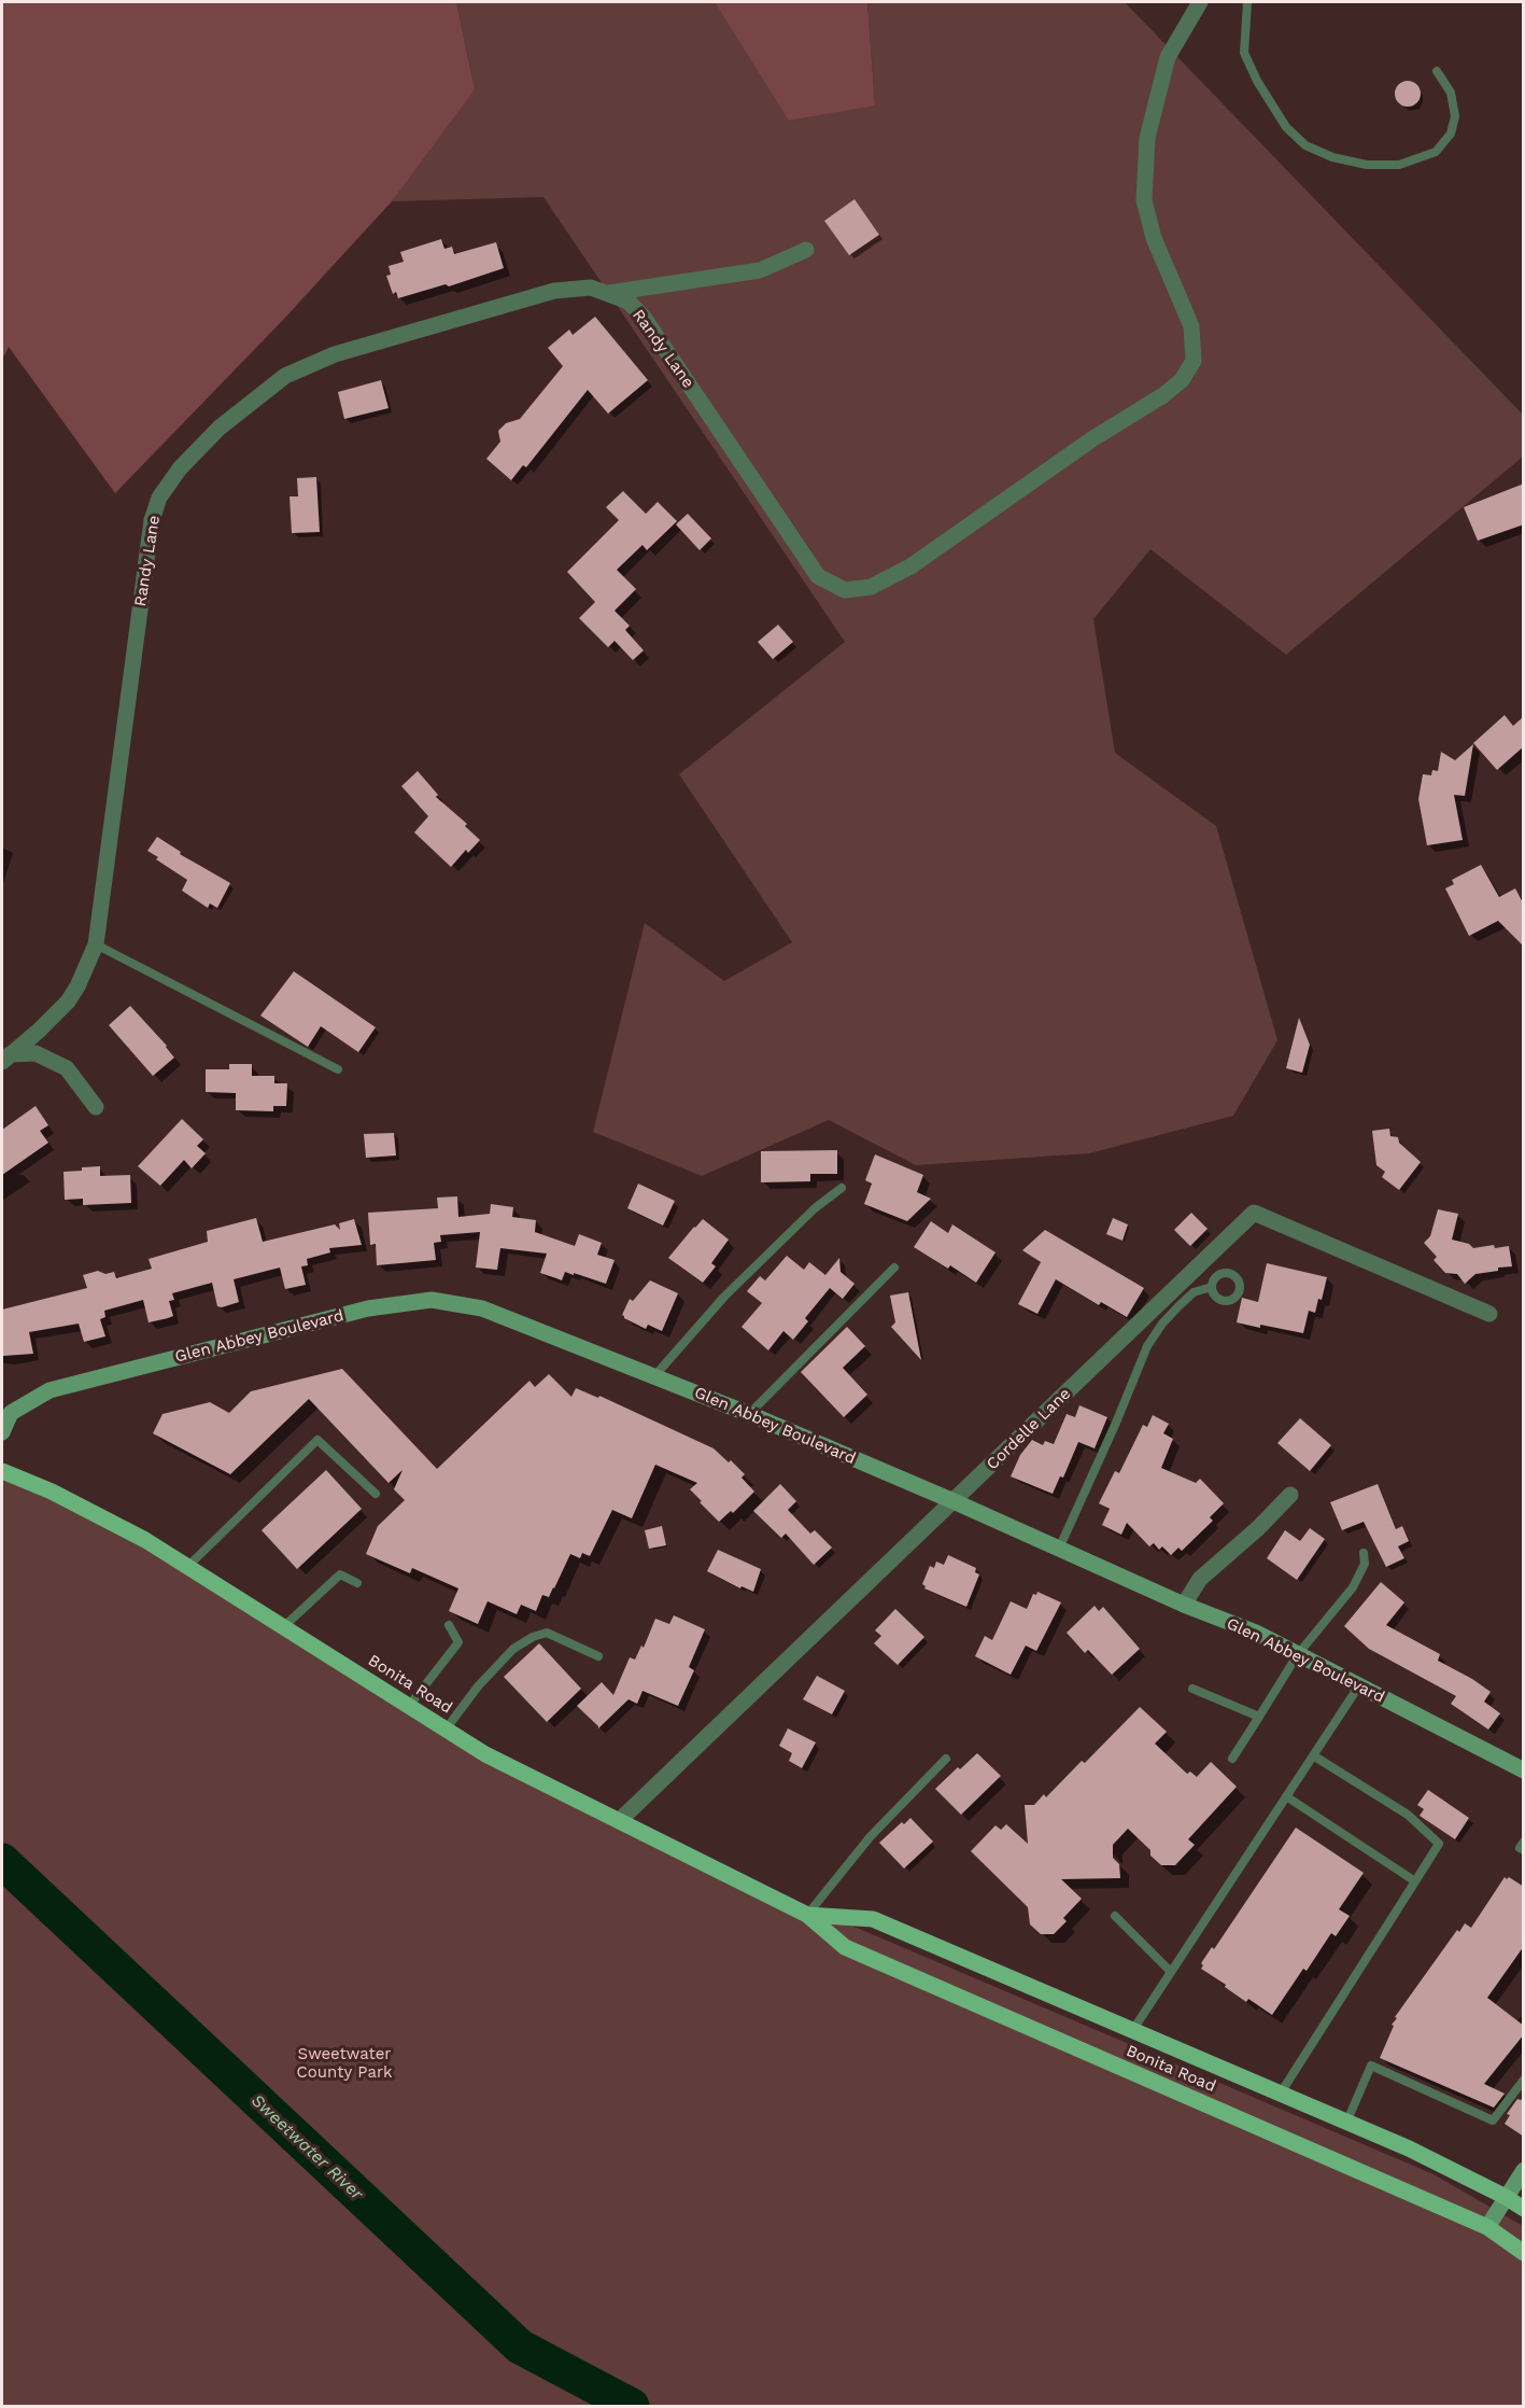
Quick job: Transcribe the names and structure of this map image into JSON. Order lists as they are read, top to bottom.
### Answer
{
  "streets": {
    "main road": ["Bonita Road"],
    "street": ["Randy Lane", "Glen Abbey Boulevard", "Cordelle Lane"]
  },
  "crossings": [
    ["Glen Abbey Boulevard", "Cordelle Lane"],
    ["Cordelle Lane", "Bonita Road"]
  ],
  "water": ["Sweetwater River"],
  "parks": ["Sweetwater County Park"]
}
